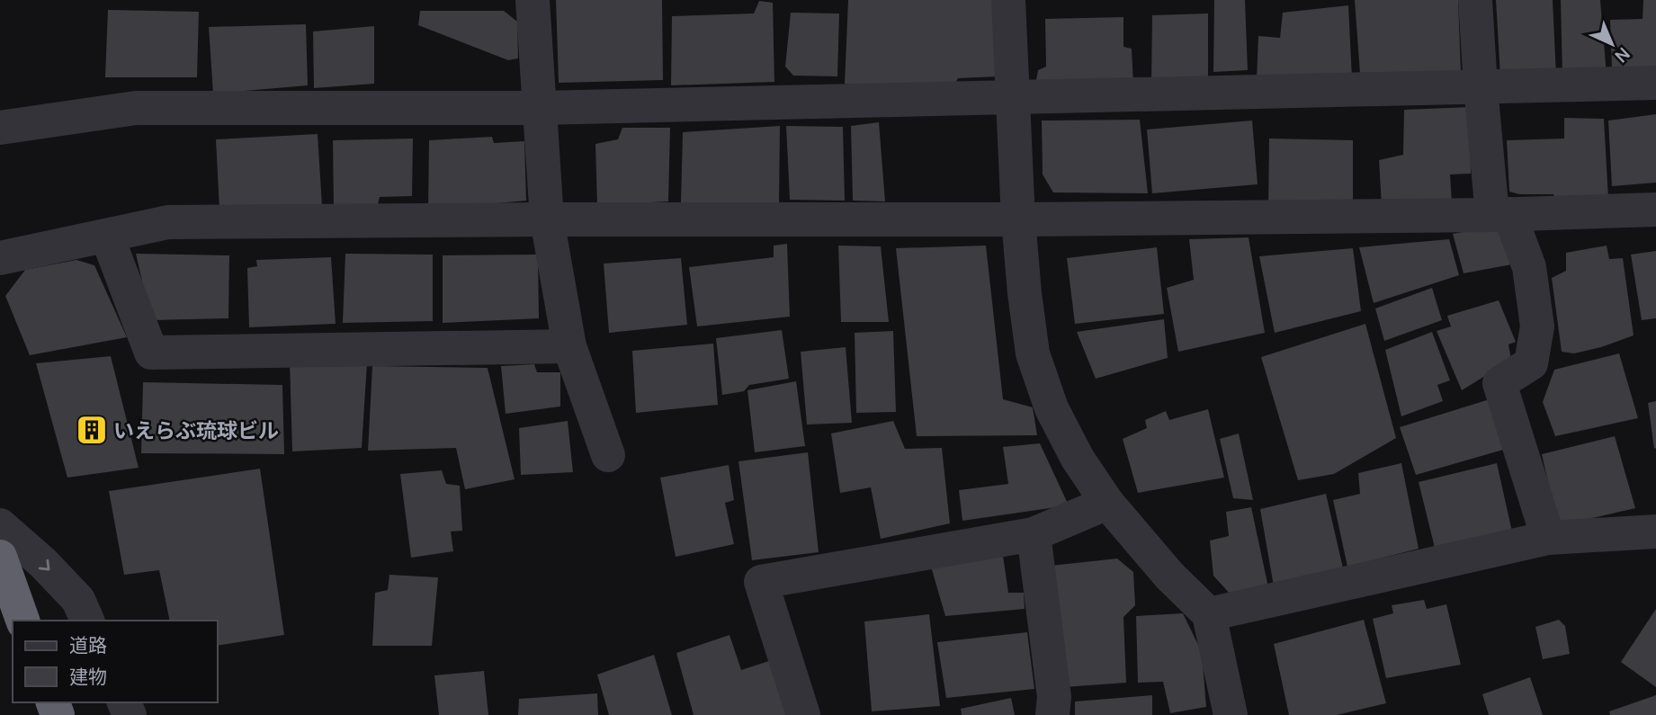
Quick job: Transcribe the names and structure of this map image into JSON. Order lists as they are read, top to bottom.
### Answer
{
  "places": {
    "building": ["いえらぶ琉球ビル"]
  },
  "legend": ["道路", "建物"],
  "north": "bottom right"
}
